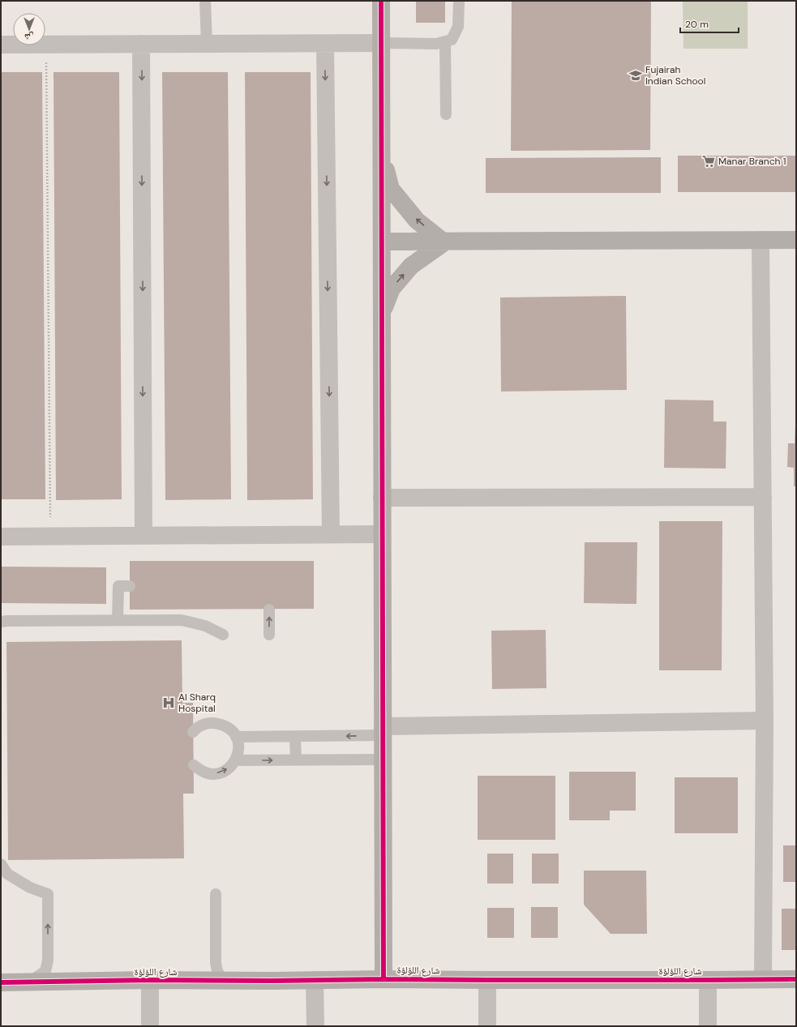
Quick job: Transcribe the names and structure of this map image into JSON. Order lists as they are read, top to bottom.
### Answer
{
  "streets": {
    "street": ["شارع اللؤلؤة"]
  },
  "places": {
    "school or university": ["Fujairah Indian School"],
    "supermarket": ["Manar Branch 1"],
    "hospital": ["Al Sharq Hospital"]
  },
  "scale_bar": "20 m",
  "north": "bottom"
}
